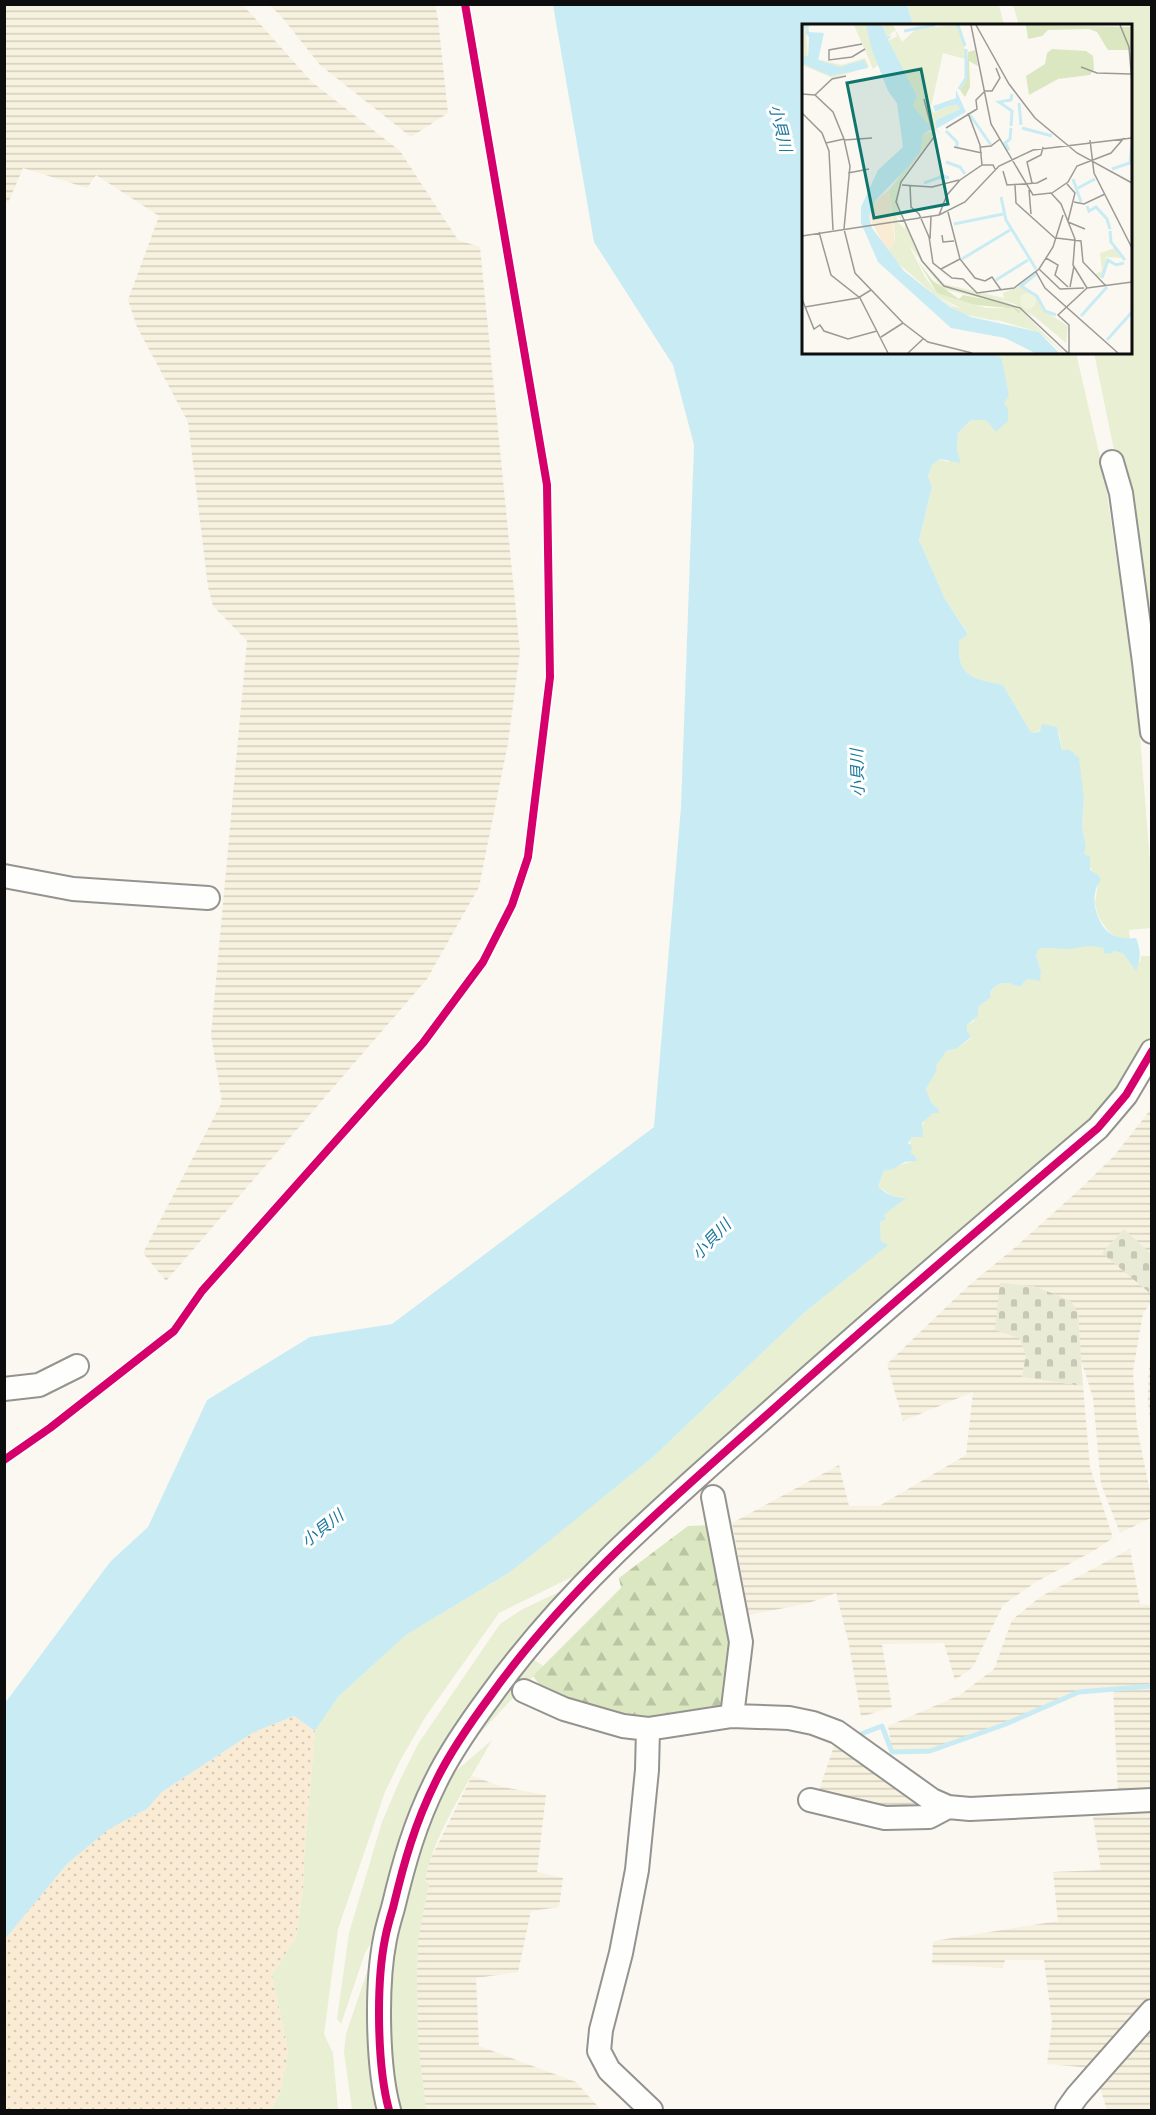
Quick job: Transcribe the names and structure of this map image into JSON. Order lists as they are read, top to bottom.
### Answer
{
  "water": ["小貝川"]
}
